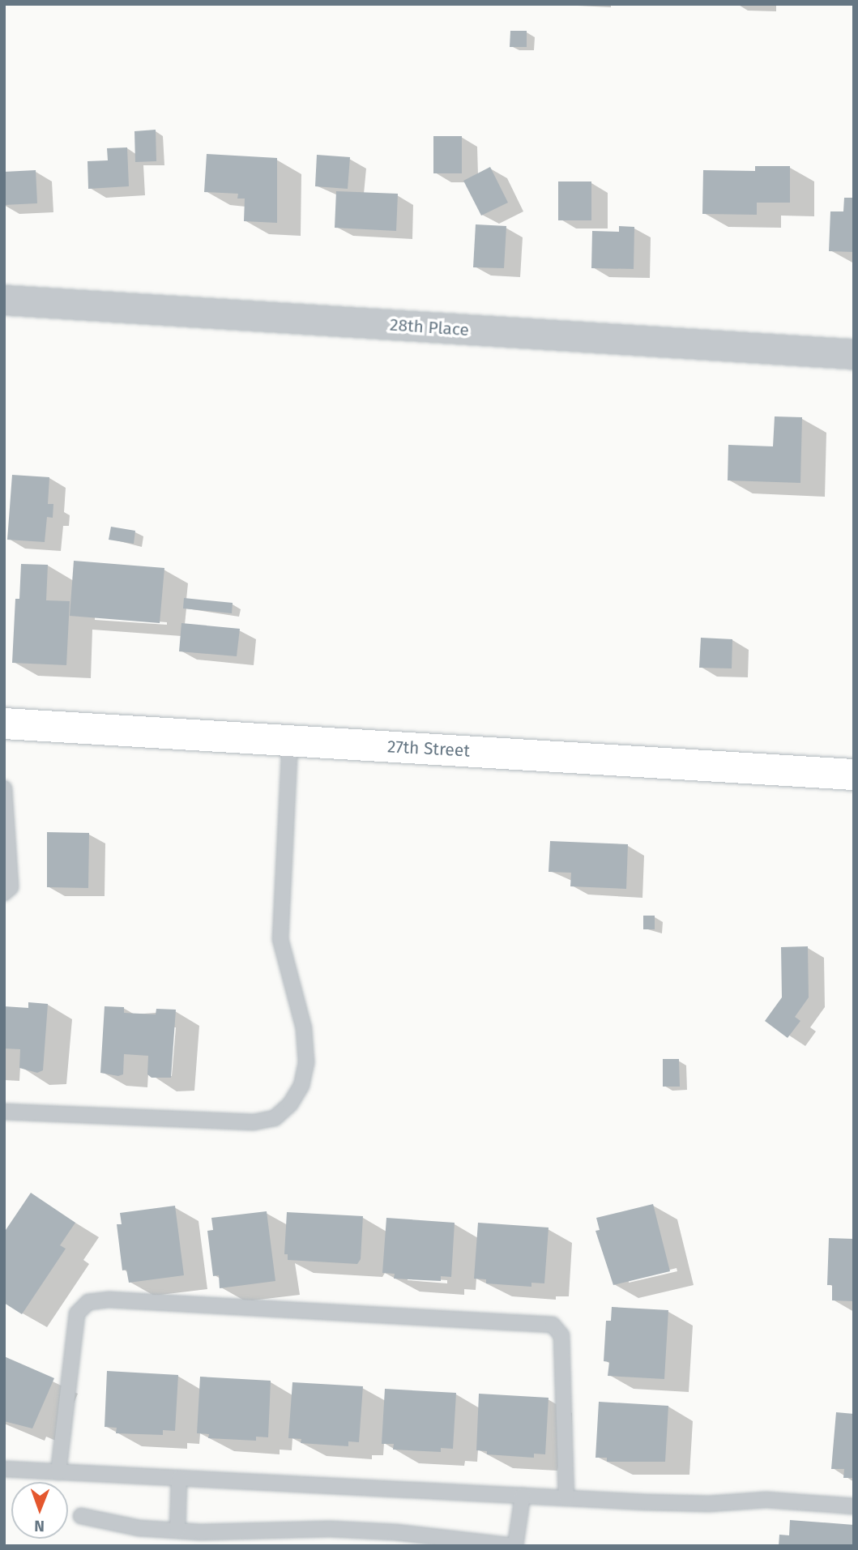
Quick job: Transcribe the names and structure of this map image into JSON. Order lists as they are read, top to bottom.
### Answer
{
  "streets": {
    "street": ["28th Place", "27th Street"]
  },
  "north": "bottom"
}
